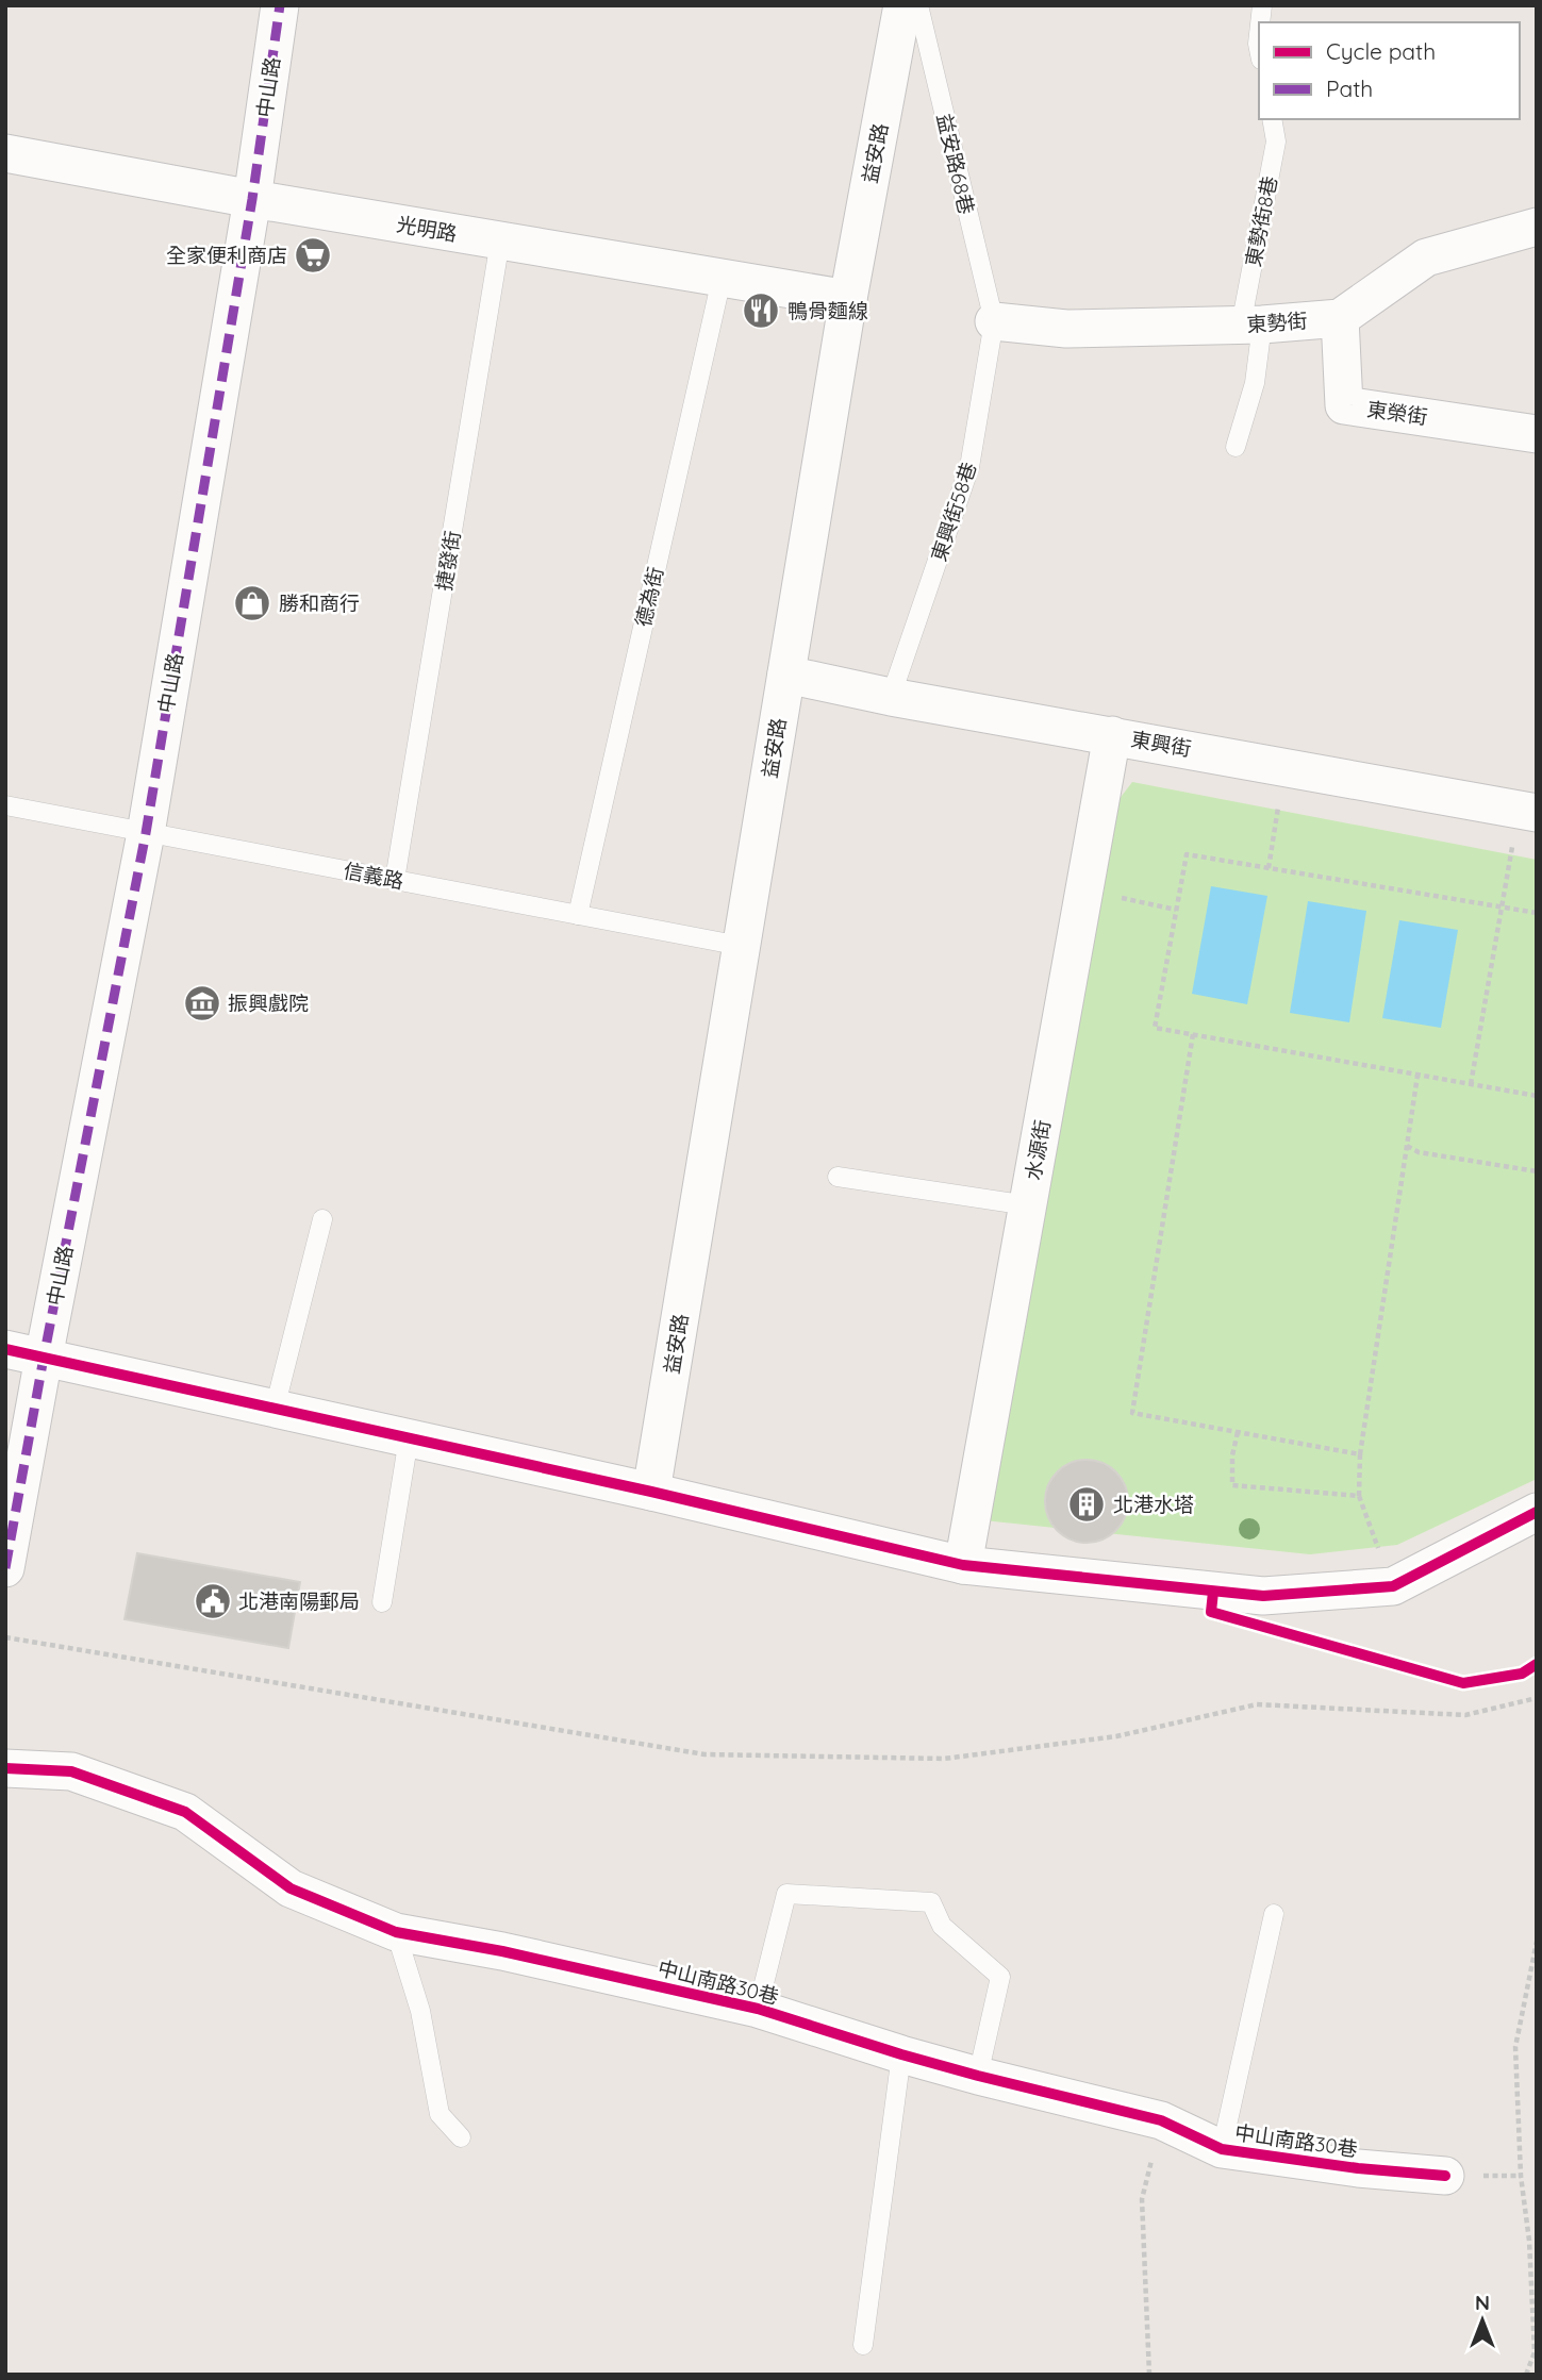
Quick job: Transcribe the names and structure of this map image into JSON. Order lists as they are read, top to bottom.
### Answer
{
  "streets": {
    "street": [
      "中山路",
      "益安路",
      "光明路",
      "東勢街",
      "東榮街",
      "東興街",
      "水源街",
      "中山南路30巷"
    ],
    "lane": [
      "益安路68巷",
      "東勢街8巷",
      "東興街58巷",
      "捷發街",
      "德為街",
      "信義路"
    ]
  },
  "crossings": [
    ["中山路", "光明路"],
    ["中山路", "信義路"],
    ["益安路", "光明路"],
    ["益安路", "東興街"],
    ["益安路", "信義路"],
    ["益安路68巷", "東勢街"],
    ["益安路68巷", "東興街58巷"],
    ["東勢街8巷", "東勢街"],
    ["光明路", "捷發街"],
    ["光明路", "德為街"],
    ["東勢街", "東榮街"],
    ["東勢街", "東興街58巷"],
    ["東興街58巷", "東興街"],
    ["捷發街", "信義路"],
    ["德為街", "信義路"],
    ["東興街", "水源街"]
  ],
  "places": {
    "supermarket": ["全家便利商店"],
    "restaurant": ["鴨骨麵線"],
    "shop": ["勝和商行"],
    "museum": ["振興戲院"],
    "building": ["北港水塔"],
    "public building": ["北港南陽郵局"]
  },
  "legend": ["Cycle path", "Path"],
  "north": "top"
}
